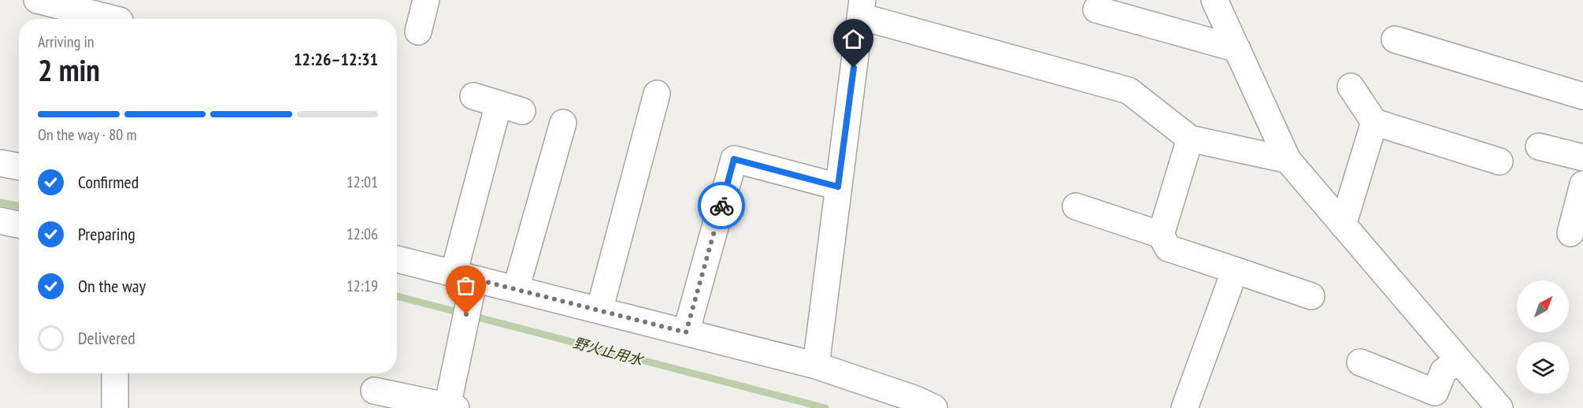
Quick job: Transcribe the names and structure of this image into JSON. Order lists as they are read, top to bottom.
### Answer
{
  "water": ["野火止用水"],
  "north": "top right",
  "page": {
    "heading": ["2 min", "Arriving in", "12:26–12:31"],
    "bar": "On the way · 80 m",
    "list": [
      ["Confirmed", "12:01"],
      ["Preparing", "12:06"],
      ["On the way", "12:19"],
      "Delivered"
    ]
  }
}
